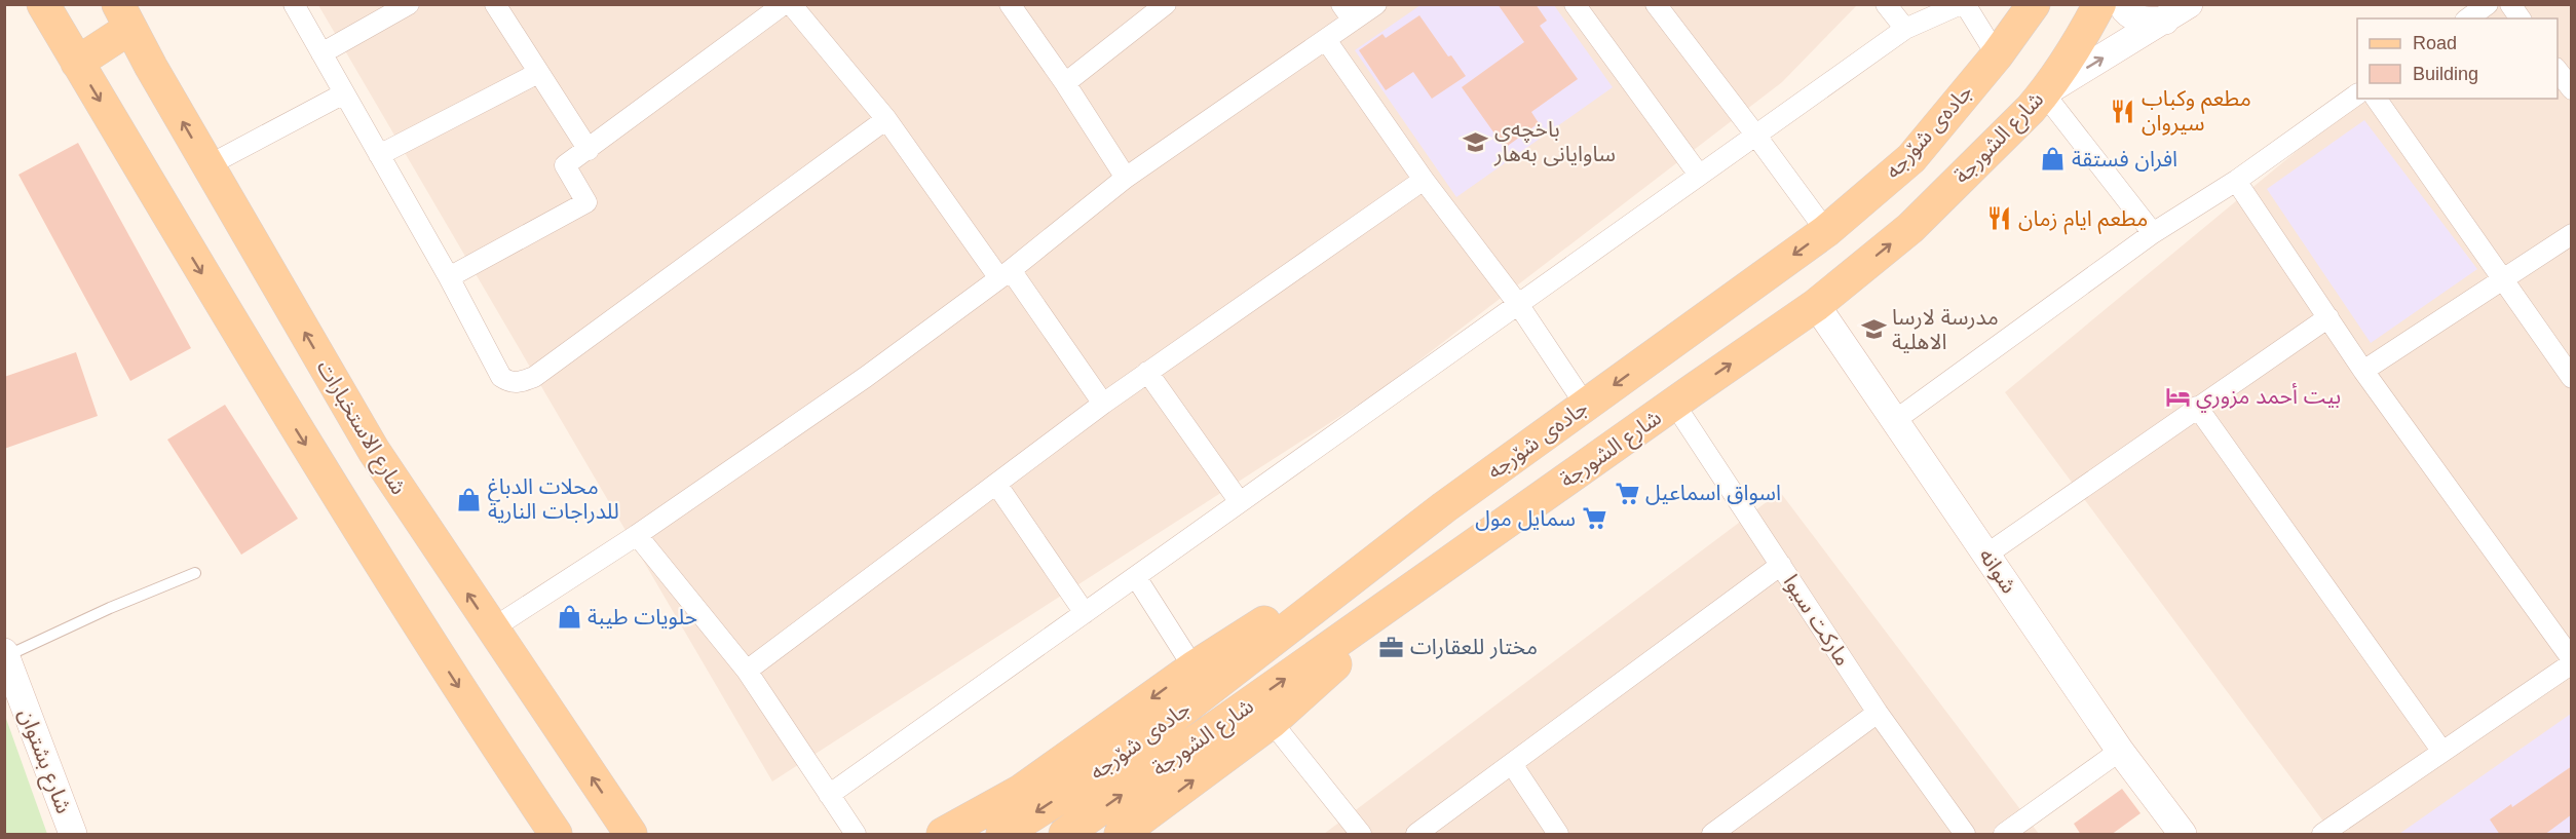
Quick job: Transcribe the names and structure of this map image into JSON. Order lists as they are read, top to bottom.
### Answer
{
  "streets": {
    "main road": ["جادەی شۆرجە", "شارع الشورجة", "شارع الاستخبارات"],
    "street": ["شوانە", "مارکت سیوا", "شارع بشتوان"]
  },
  "crossings": [
    ["شارع الشورجة", "شوانە"],
    ["شارع الشورجة", "مارکت سیوا"]
  ],
  "places": {
    "restaurant": ["مطعم وكباب سيروان", "مطعم ايام زمان"],
    "school or university": ["باخچەی ساوایانی بەهار", "مدرسة لارسا الاهلية"],
    "shop": ["افران فستقة", "محلات الدباغ للدراجات النارية", "حلويات طيبة"],
    "hotel": ["بيت أحمد مزوري"],
    "supermarket": ["اسواق اسماعيل", "سمايل مول"],
    "office": ["مختار للعقارات"]
  },
  "legend": ["Road", "Building"]
}
